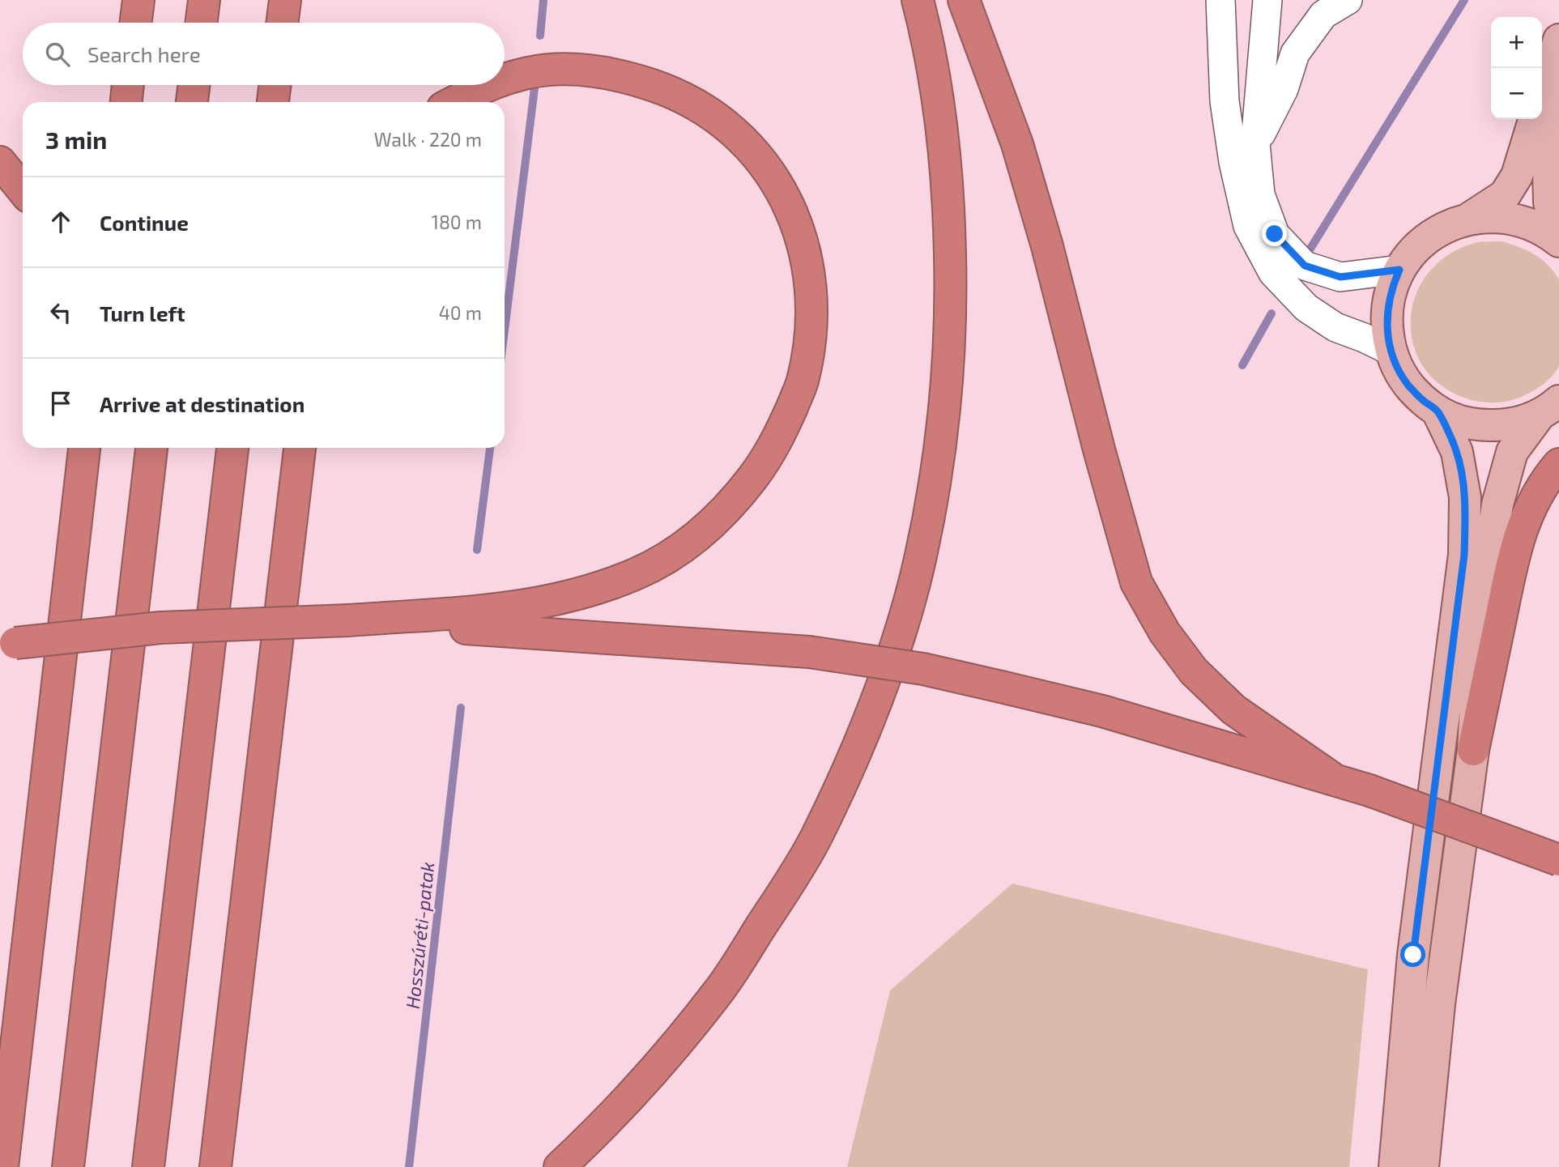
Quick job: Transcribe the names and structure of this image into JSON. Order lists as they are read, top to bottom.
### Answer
{
  "water": ["Hosszúréti-patak"],
  "page": {
    "map_buttons": ["+", "−"],
    "search": "Search here",
    "heading": ["3 min", "Walk · 220 m"],
    "list": [
      ["Continue", "180 m"],
      ["Turn left", "40 m"],
      "Arrive at destination"
    ]
  }
}
